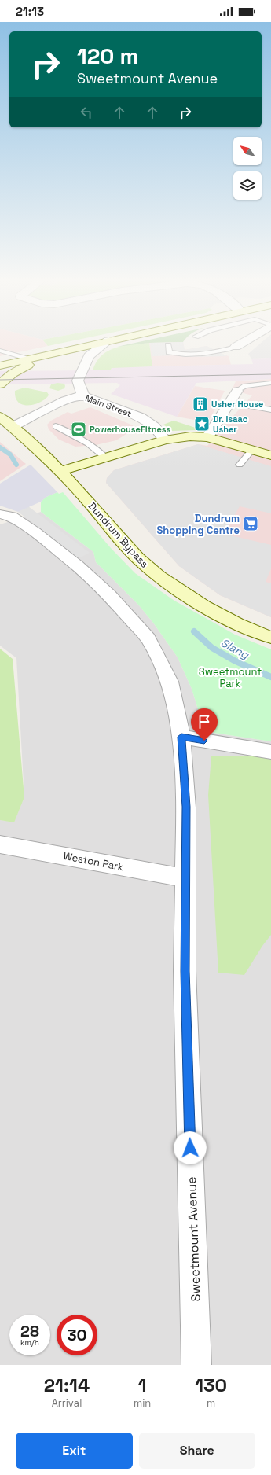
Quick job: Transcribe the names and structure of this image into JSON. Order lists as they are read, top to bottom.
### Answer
{
  "streets": {
    "main road": ["Dundrum Bypass"],
    "street": ["Main Street", "Weston Park", "Sweetmount Avenue"]
  },
  "crossings": [
    ["Main Street", "Dundrum Bypass"],
    ["Weston Park", "Sweetmount Avenue"]
  ],
  "water": ["Slang"],
  "parks": ["Sweetmount Park"],
  "places": {
    "building": ["Usher House"],
    "place": ["Dr. Isaac Usher"],
    "sports": ["PowerhouseFitness"],
    "supermarket": ["Dundrum Shopping Centre"]
  },
  "north": "top left",
  "page": {
    "status": "21:13",
    "turn": ["120 m", "Sweetmount Avenue"],
    "speed": "28 km/h",
    "limit": "30",
    "eta": [
      "21:14",
      "Arrival",
      "1",
      "min",
      "130",
      "m"
    ],
    "buttons": ["Exit", "Share"]
  }
}
